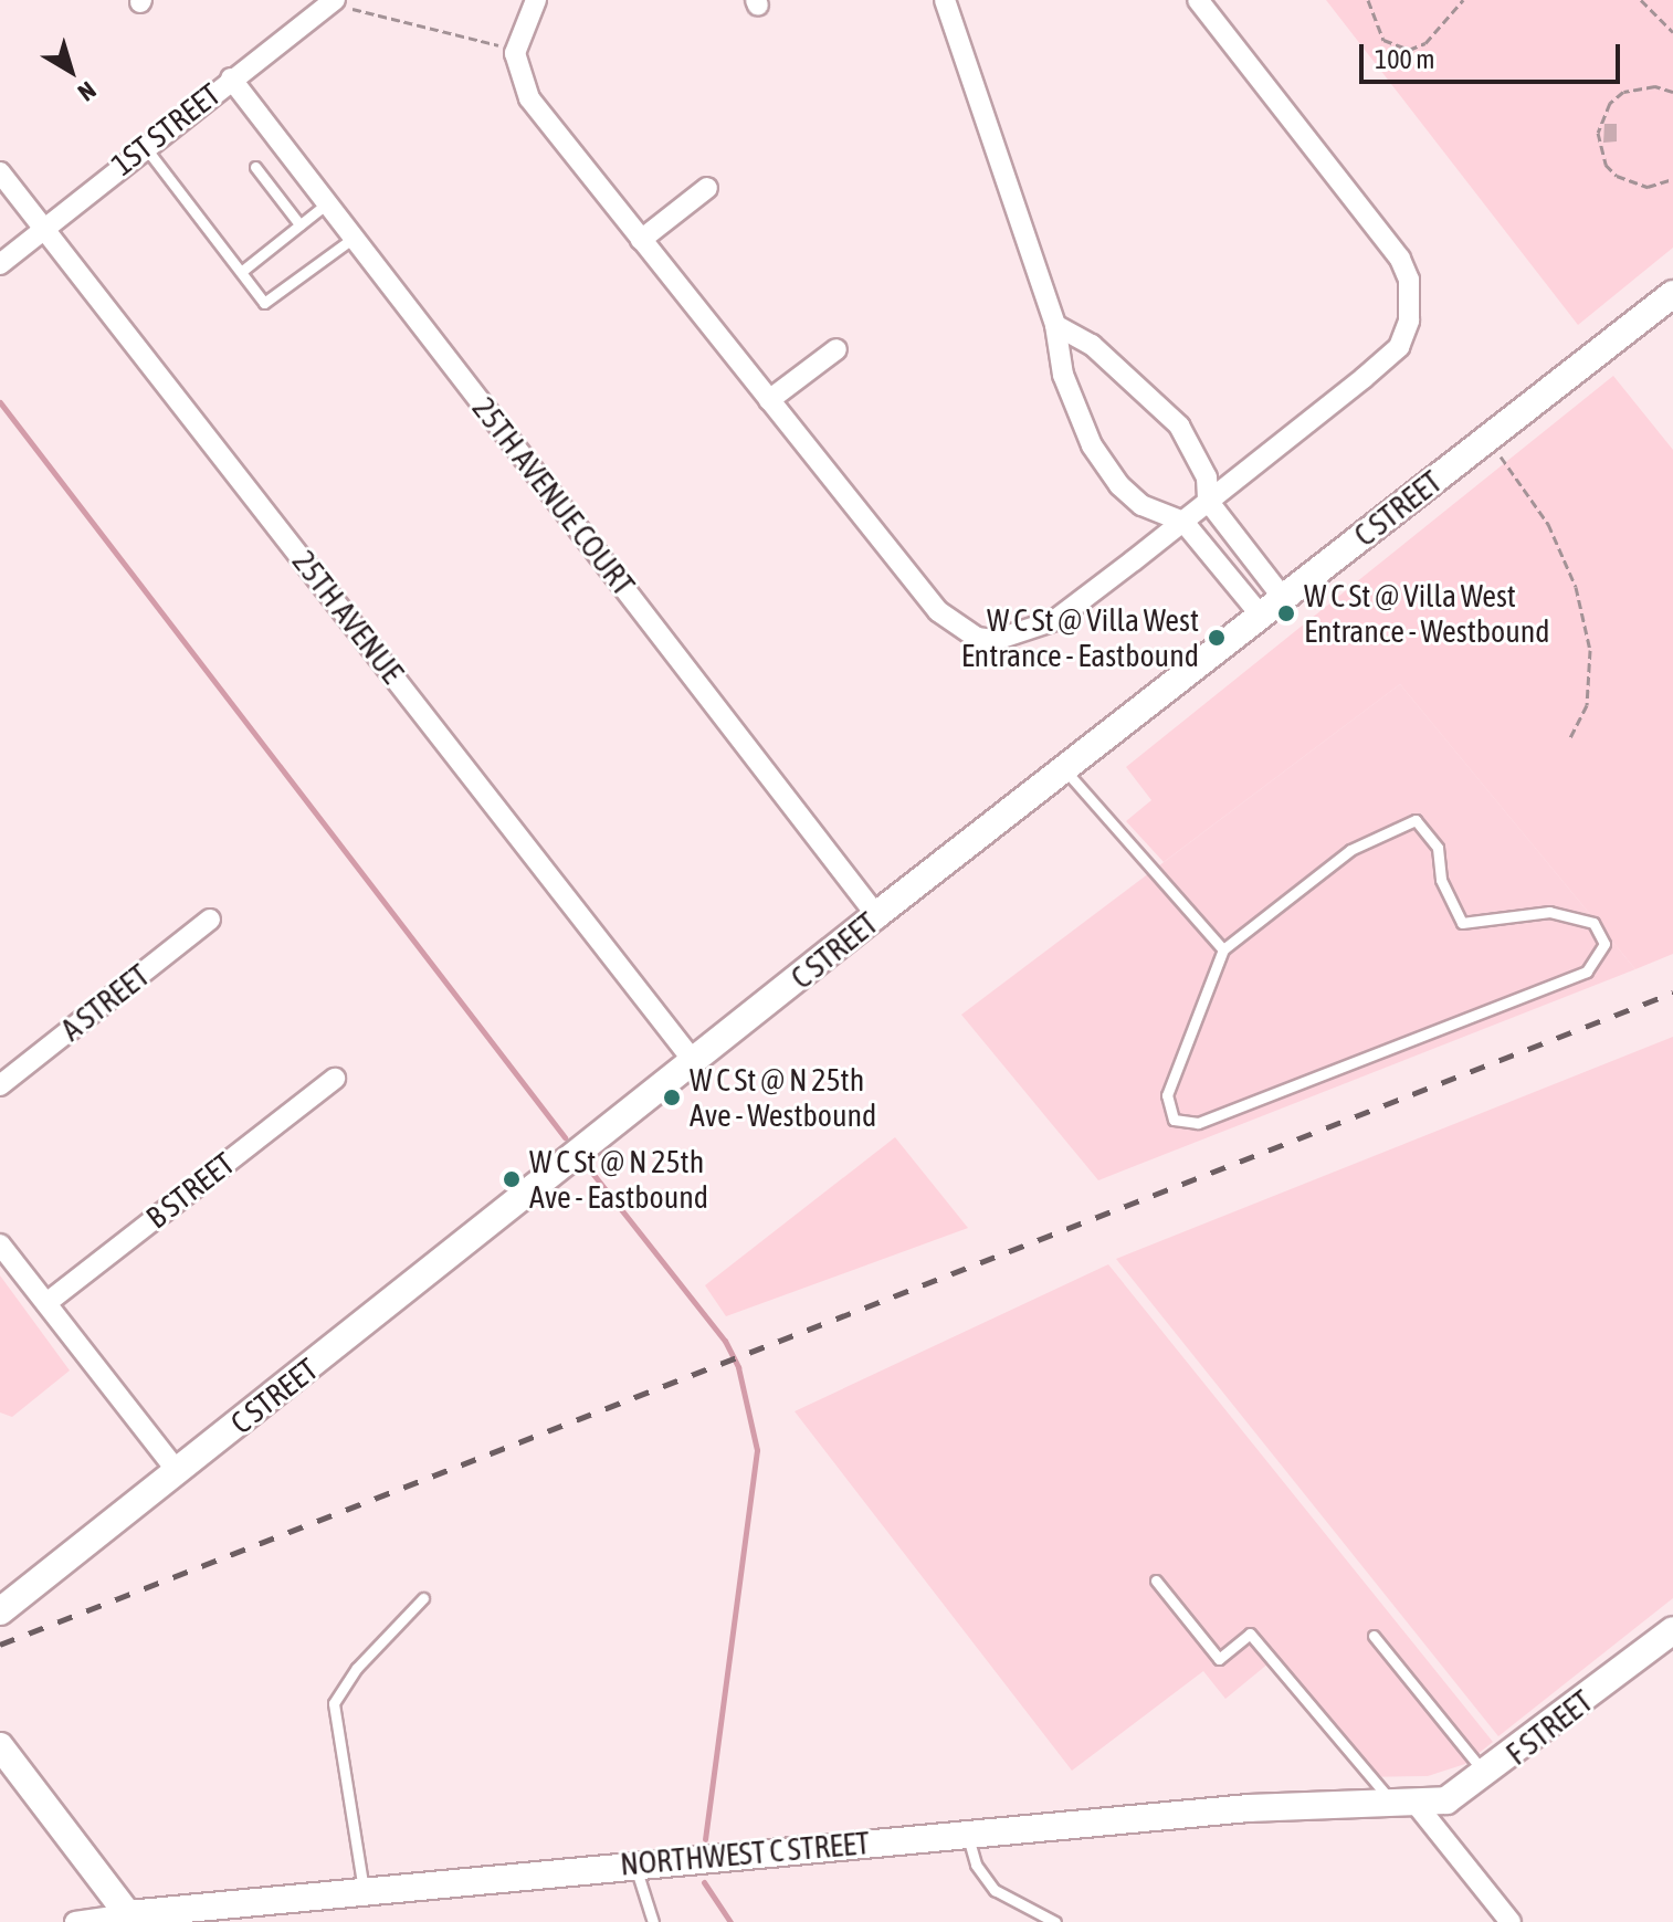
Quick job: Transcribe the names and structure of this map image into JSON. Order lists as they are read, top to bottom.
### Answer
{
  "streets": {
    "street": [
      "1ST STREET",
      "25TH AVENUE COURT",
      "C STREET",
      "25TH AVENUE",
      "A STREET",
      "B STREET",
      "F STREET",
      "NORTHWEST C STREET"
    ]
  },
  "crossings": [
    ["1ST STREET", "25TH AVENUE COURT"],
    ["1ST STREET", "25TH AVENUE"],
    ["25TH AVENUE COURT", "C STREET"],
    ["C STREET", "25TH AVENUE"],
    ["F STREET", "NORTHWEST C STREET"]
  ],
  "places": [
    "W C St @ Villa West Entrance - Westbound",
    "W C St @ Villa West Entrance - Eastbound",
    "W C St @ N 25th Ave - Westbound",
    "W C St @ N 25th Ave - Eastbound"
  ],
  "scale_bar": "100 m",
  "north": "bottom right"
}
